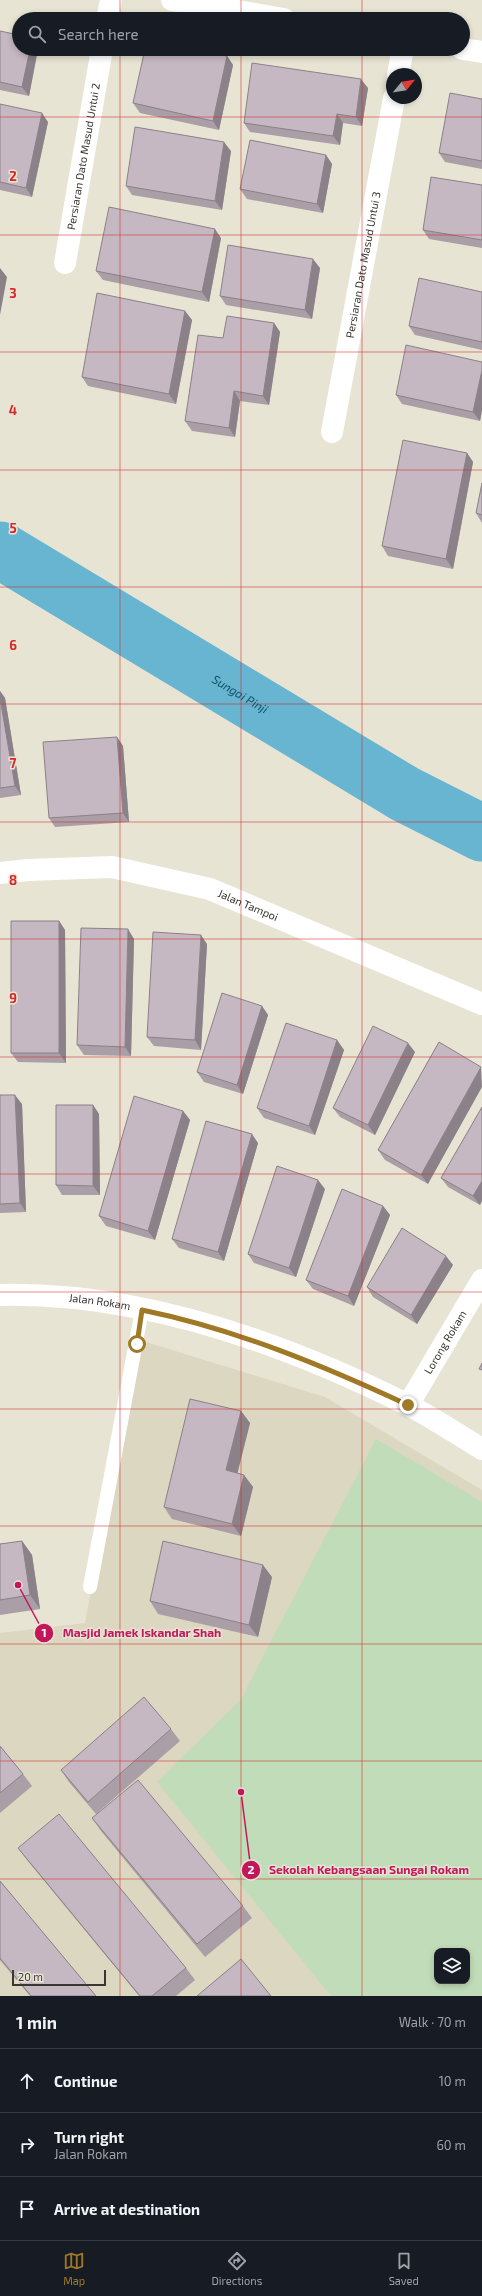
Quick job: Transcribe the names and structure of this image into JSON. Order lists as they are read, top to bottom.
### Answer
{
  "streets": {
    "street": [
      "Persiaran Dato Masud Untui 2",
      "Persiaran Dato Masud Untui 3",
      "Jalan Tampoi",
      "Jalan Rokam",
      "Lorong Rokam"
    ]
  },
  "crossings": [
    ["Jalan Rokam", "Lorong Rokam"]
  ],
  "water": ["Sungai Pinji"],
  "places": ["Masjid Jamek Iskandar Shah", "Sekolah Kebangsaan Sungai Rokam"],
  "scale_bar": "20 m",
  "north": "top right",
  "page": {
    "search": "Search here",
    "scale": "20 m",
    "heading": ["1 min", "Walk · 70 m"],
    "list": [
      ["Continue", "10 m"],
      ["Turn right", "Jalan Rokam", "60 m"],
      "Arrive at destination"
    ],
    "nav": ["Map", "Directions", "Saved"]
  },
  "grid": {
    "rows": [
      "2",
      "3",
      "4",
      "5",
      "6",
      "7",
      "8",
      "9"
    ]
  }
}
